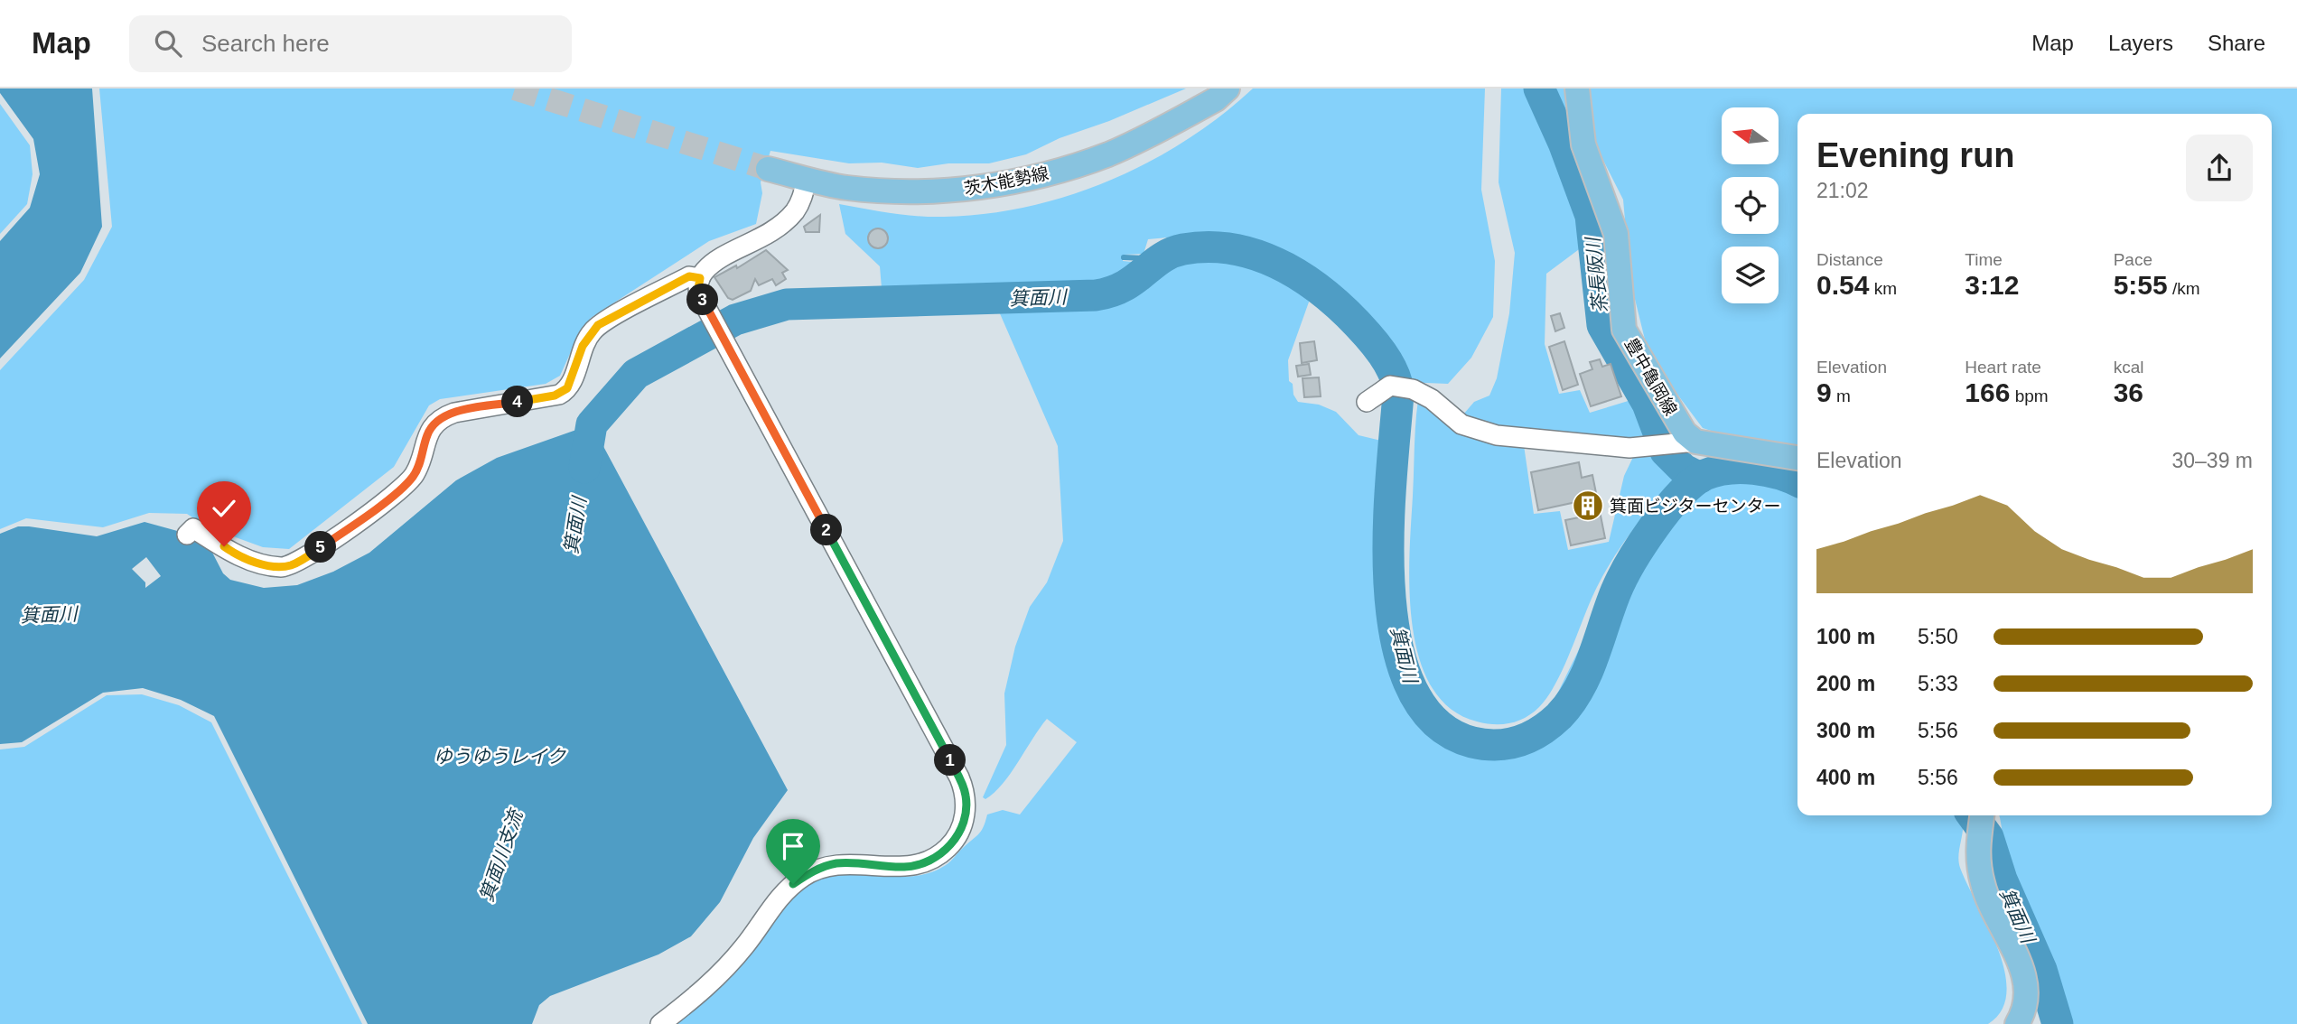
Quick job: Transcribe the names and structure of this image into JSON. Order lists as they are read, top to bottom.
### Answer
{
  "streets": {
    "main road": ["茨木能勢線", "豊中亀岡線"]
  },
  "water": [
    "茶長阪川",
    "箕面川",
    "ゆうゆうレイク",
    "箕面川支流"
  ],
  "places": {
    "building": ["箕面ビジターセンター"]
  },
  "north": "left",
  "page": {
    "header": "Map",
    "search": "Search here",
    "nav": ["Map", "Layers", "Share"],
    "heading": ["Evening run", "21:02"],
    "stats": [
      ["Distance", "0.54 km"],
      ["Time", "3:12"],
      ["Pace", "5:55 /km"],
      ["Elevation", "9 m"],
      ["Heart rate", "166 bpm"],
      ["kcal", "36"]
    ],
    "pins": [
      "3",
      "4",
      "2",
      "5",
      "1"
    ],
    "chart": ["Elevation", "30–39 m"],
    "list": [
      {
        "name": "100 m",
        "note": "5:50"
      },
      {
        "name": "200 m",
        "note": "5:33"
      },
      {
        "name": "300 m",
        "note": "5:56"
      },
      {
        "name": "400 m",
        "note": "5:56"
      }
    ]
  }
}
